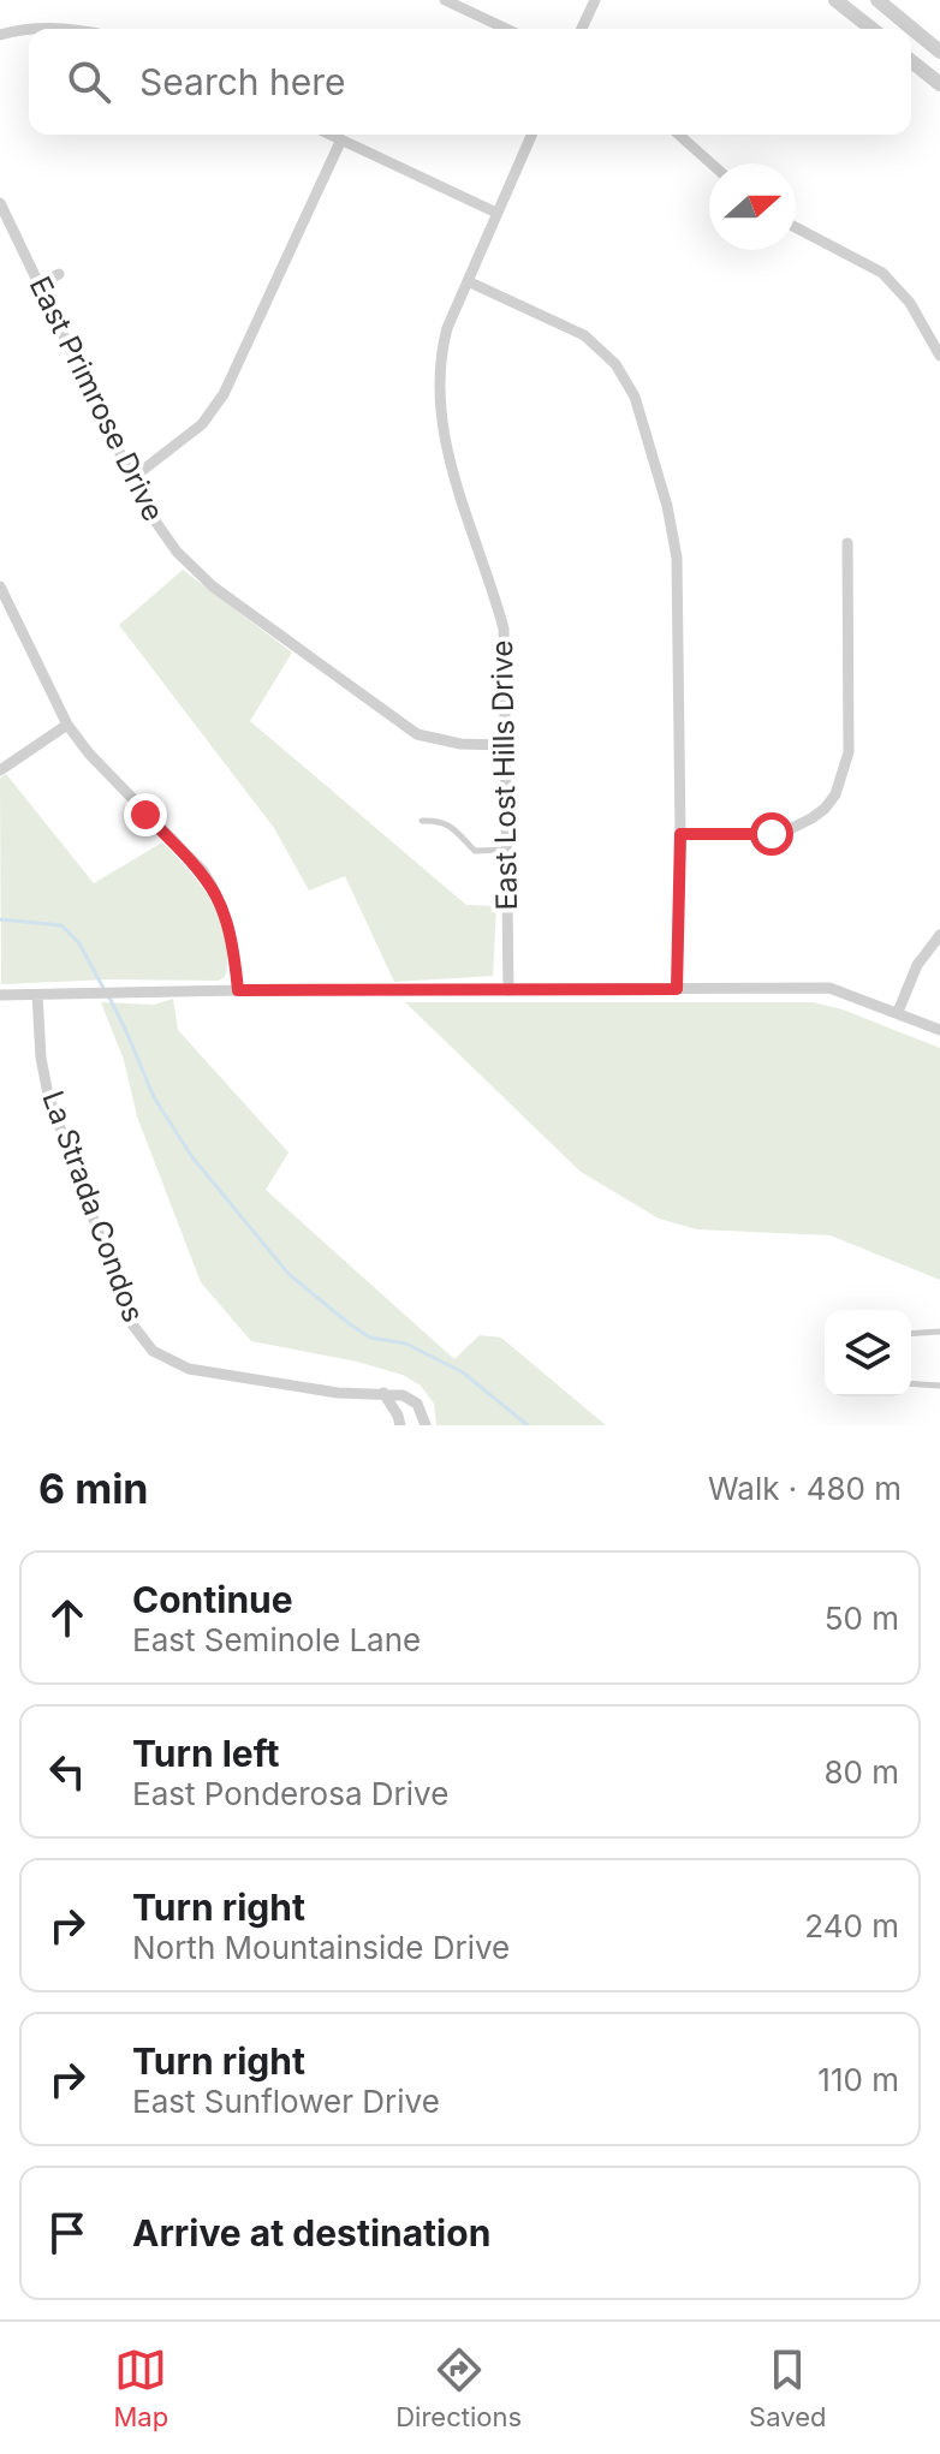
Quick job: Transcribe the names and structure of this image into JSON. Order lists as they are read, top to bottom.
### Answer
{
  "streets": {
    "street": ["East Primrose Drive", "East Lost Hills Drive", "La Strada Condos"]
  },
  "crossings": [
    ["East Primrose Drive", "East Lost Hills Drive"]
  ],
  "north": "right",
  "page": {
    "search": "Search here",
    "heading": ["6 min", "Walk · 480 m"],
    "list": [
      ["Continue", "East Seminole Lane", "50 m"],
      ["Turn left", "East Ponderosa Drive", "80 m"],
      ["Turn right", "North Mountainside Drive", "240 m"],
      ["Turn right", "East Sunflower Drive", "110 m"],
      "Arrive at destination"
    ],
    "nav": ["Map", "Directions", "Saved"]
  }
}
